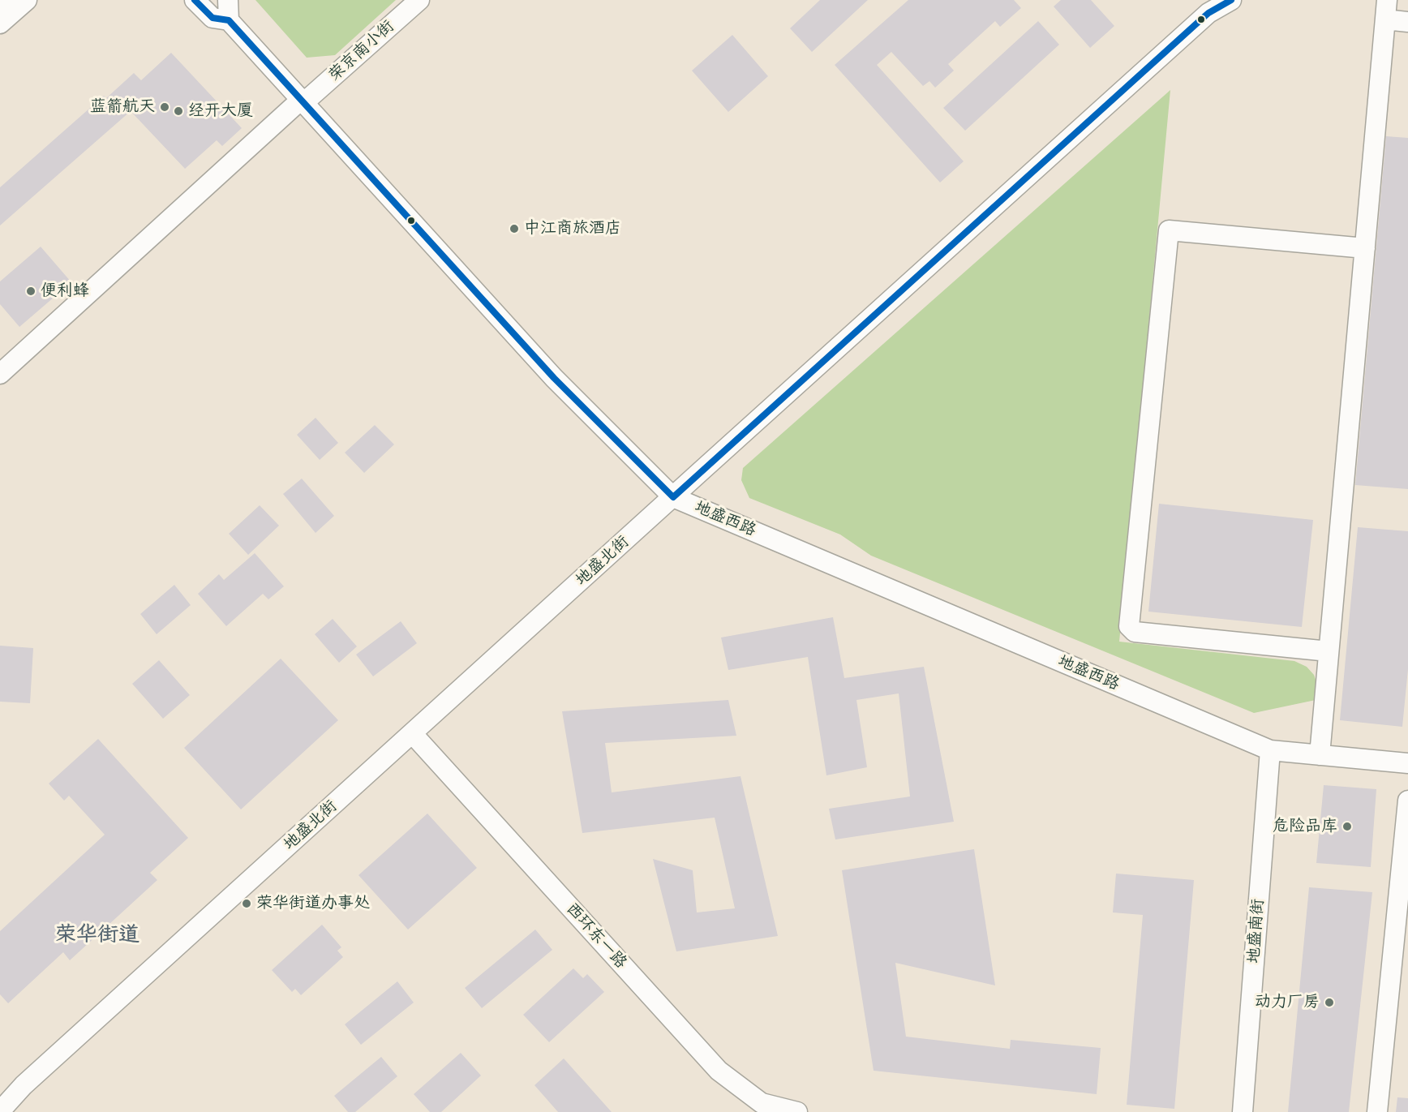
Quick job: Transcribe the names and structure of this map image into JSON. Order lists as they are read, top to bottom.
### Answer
{
  "streets": {
    "street": [
      "荣京南小街",
      "地盛西路",
      "地盛北街",
      "地盛南街",
      "西环东一路"
    ]
  },
  "crossings": [
    ["荣京南小街", "地盛西路"],
    ["地盛西路", "地盛北街"],
    ["地盛西路", "地盛南街"],
    ["地盛北街", "西环东一路"]
  ],
  "districts": ["荣华街道"],
  "places": [
    "蓝箭航天",
    "经开大厦",
    "中江商旅酒店",
    "便利蜂",
    "危险品库",
    "荣华街道办事处",
    "动力厂房"
  ]
}
